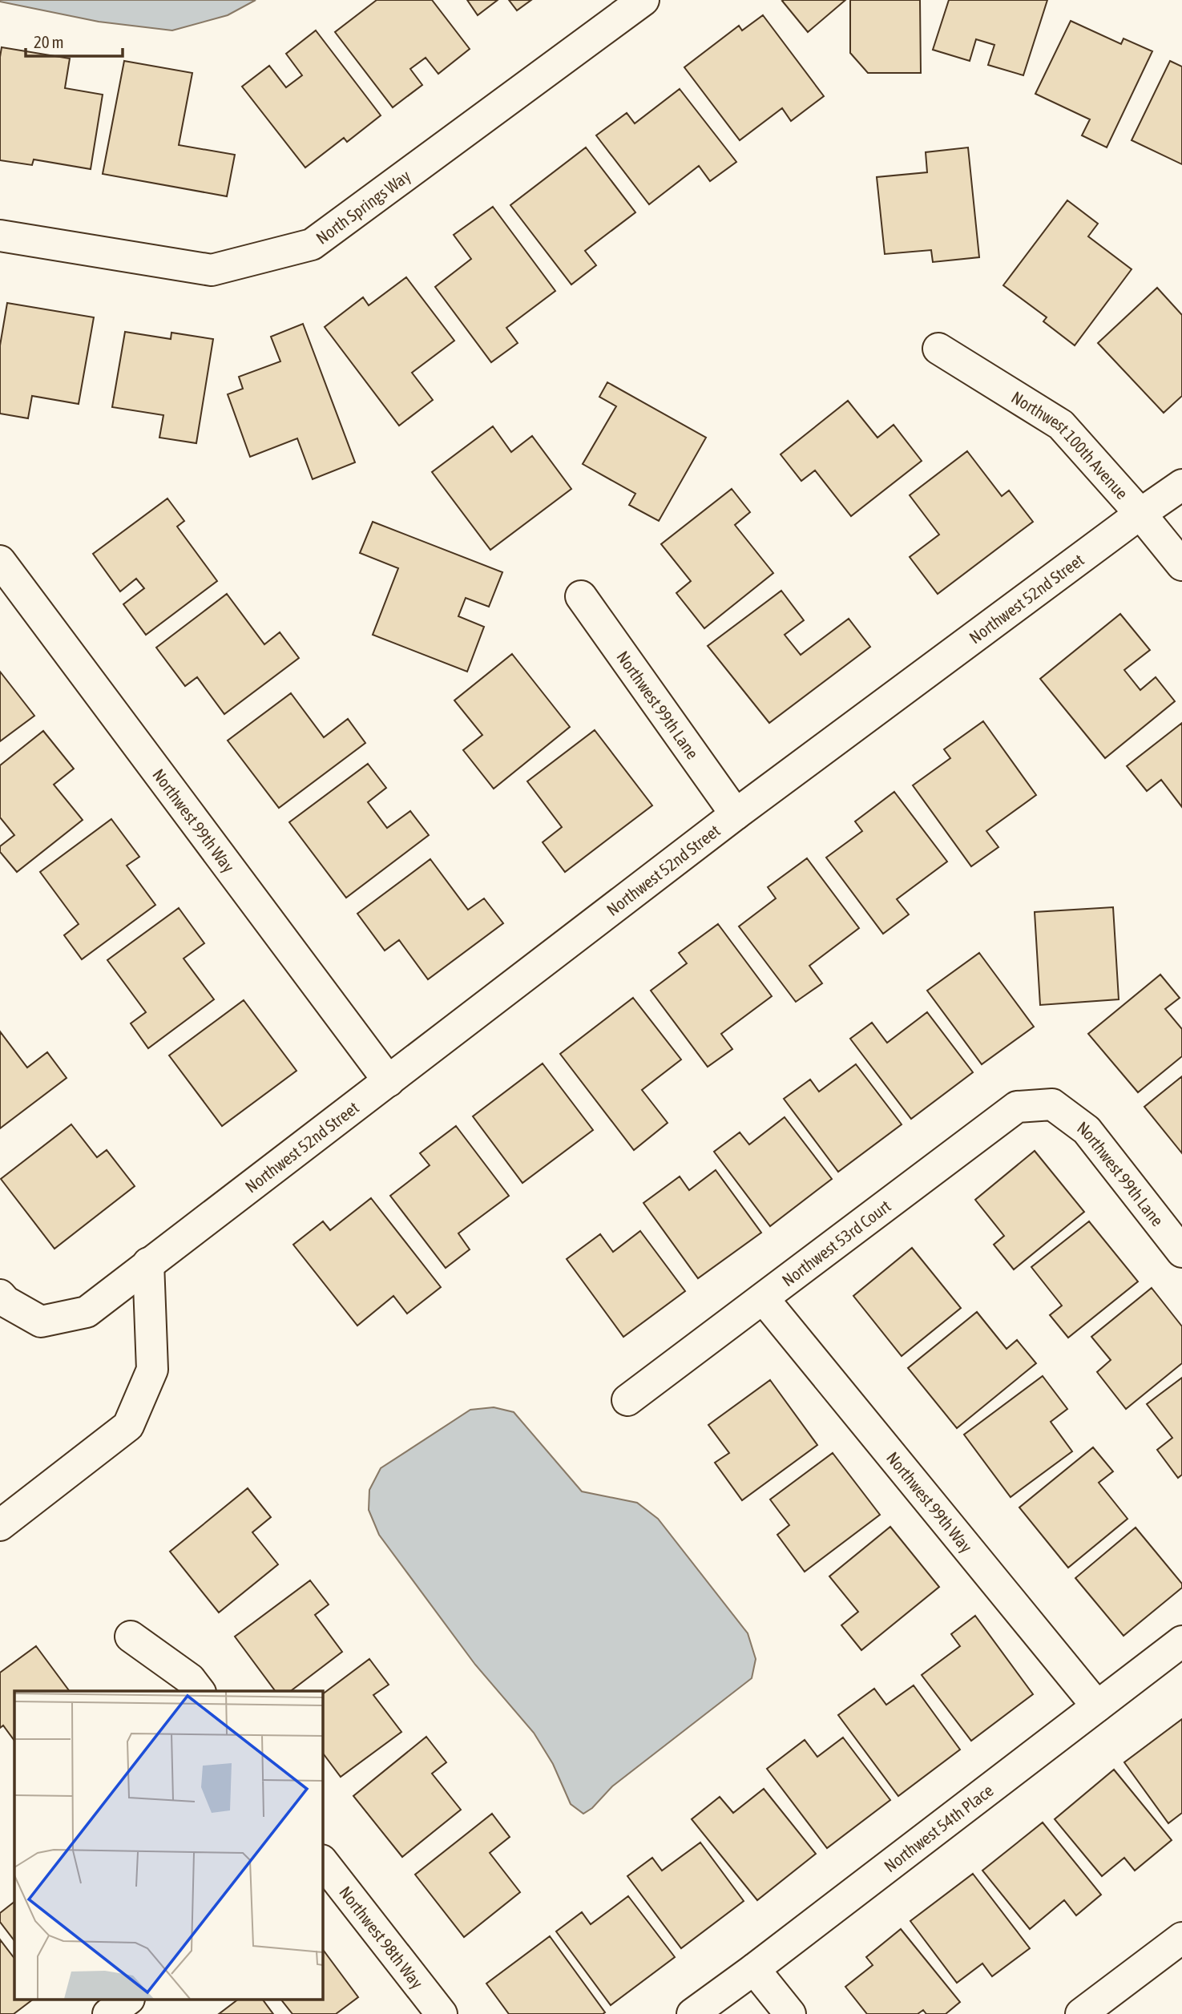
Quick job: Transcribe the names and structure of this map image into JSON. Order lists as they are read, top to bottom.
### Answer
{
  "streets": {
    "street": [
      "North Springs Way",
      "Northwest 100th Avenue",
      "Northwest 52nd Street",
      "Northwest 99th Lane",
      "Northwest 99th Way",
      "Northwest 53rd Court",
      "Northwest 54th Place",
      "Northwest 98th Way"
    ]
  },
  "crossings": [
    ["Northwest 100th Avenue", "Northwest 52nd Street"],
    ["Northwest 52nd Street", "Northwest 99th Lane"],
    ["Northwest 52nd Street", "Northwest 99th Way"],
    ["Northwest 99th Lane", "Northwest 53rd Court"],
    ["Northwest 99th Way", "Northwest 53rd Court"],
    ["Northwest 99th Way", "Northwest 54th Place"]
  ],
  "scale_bar": "20 m"
}
